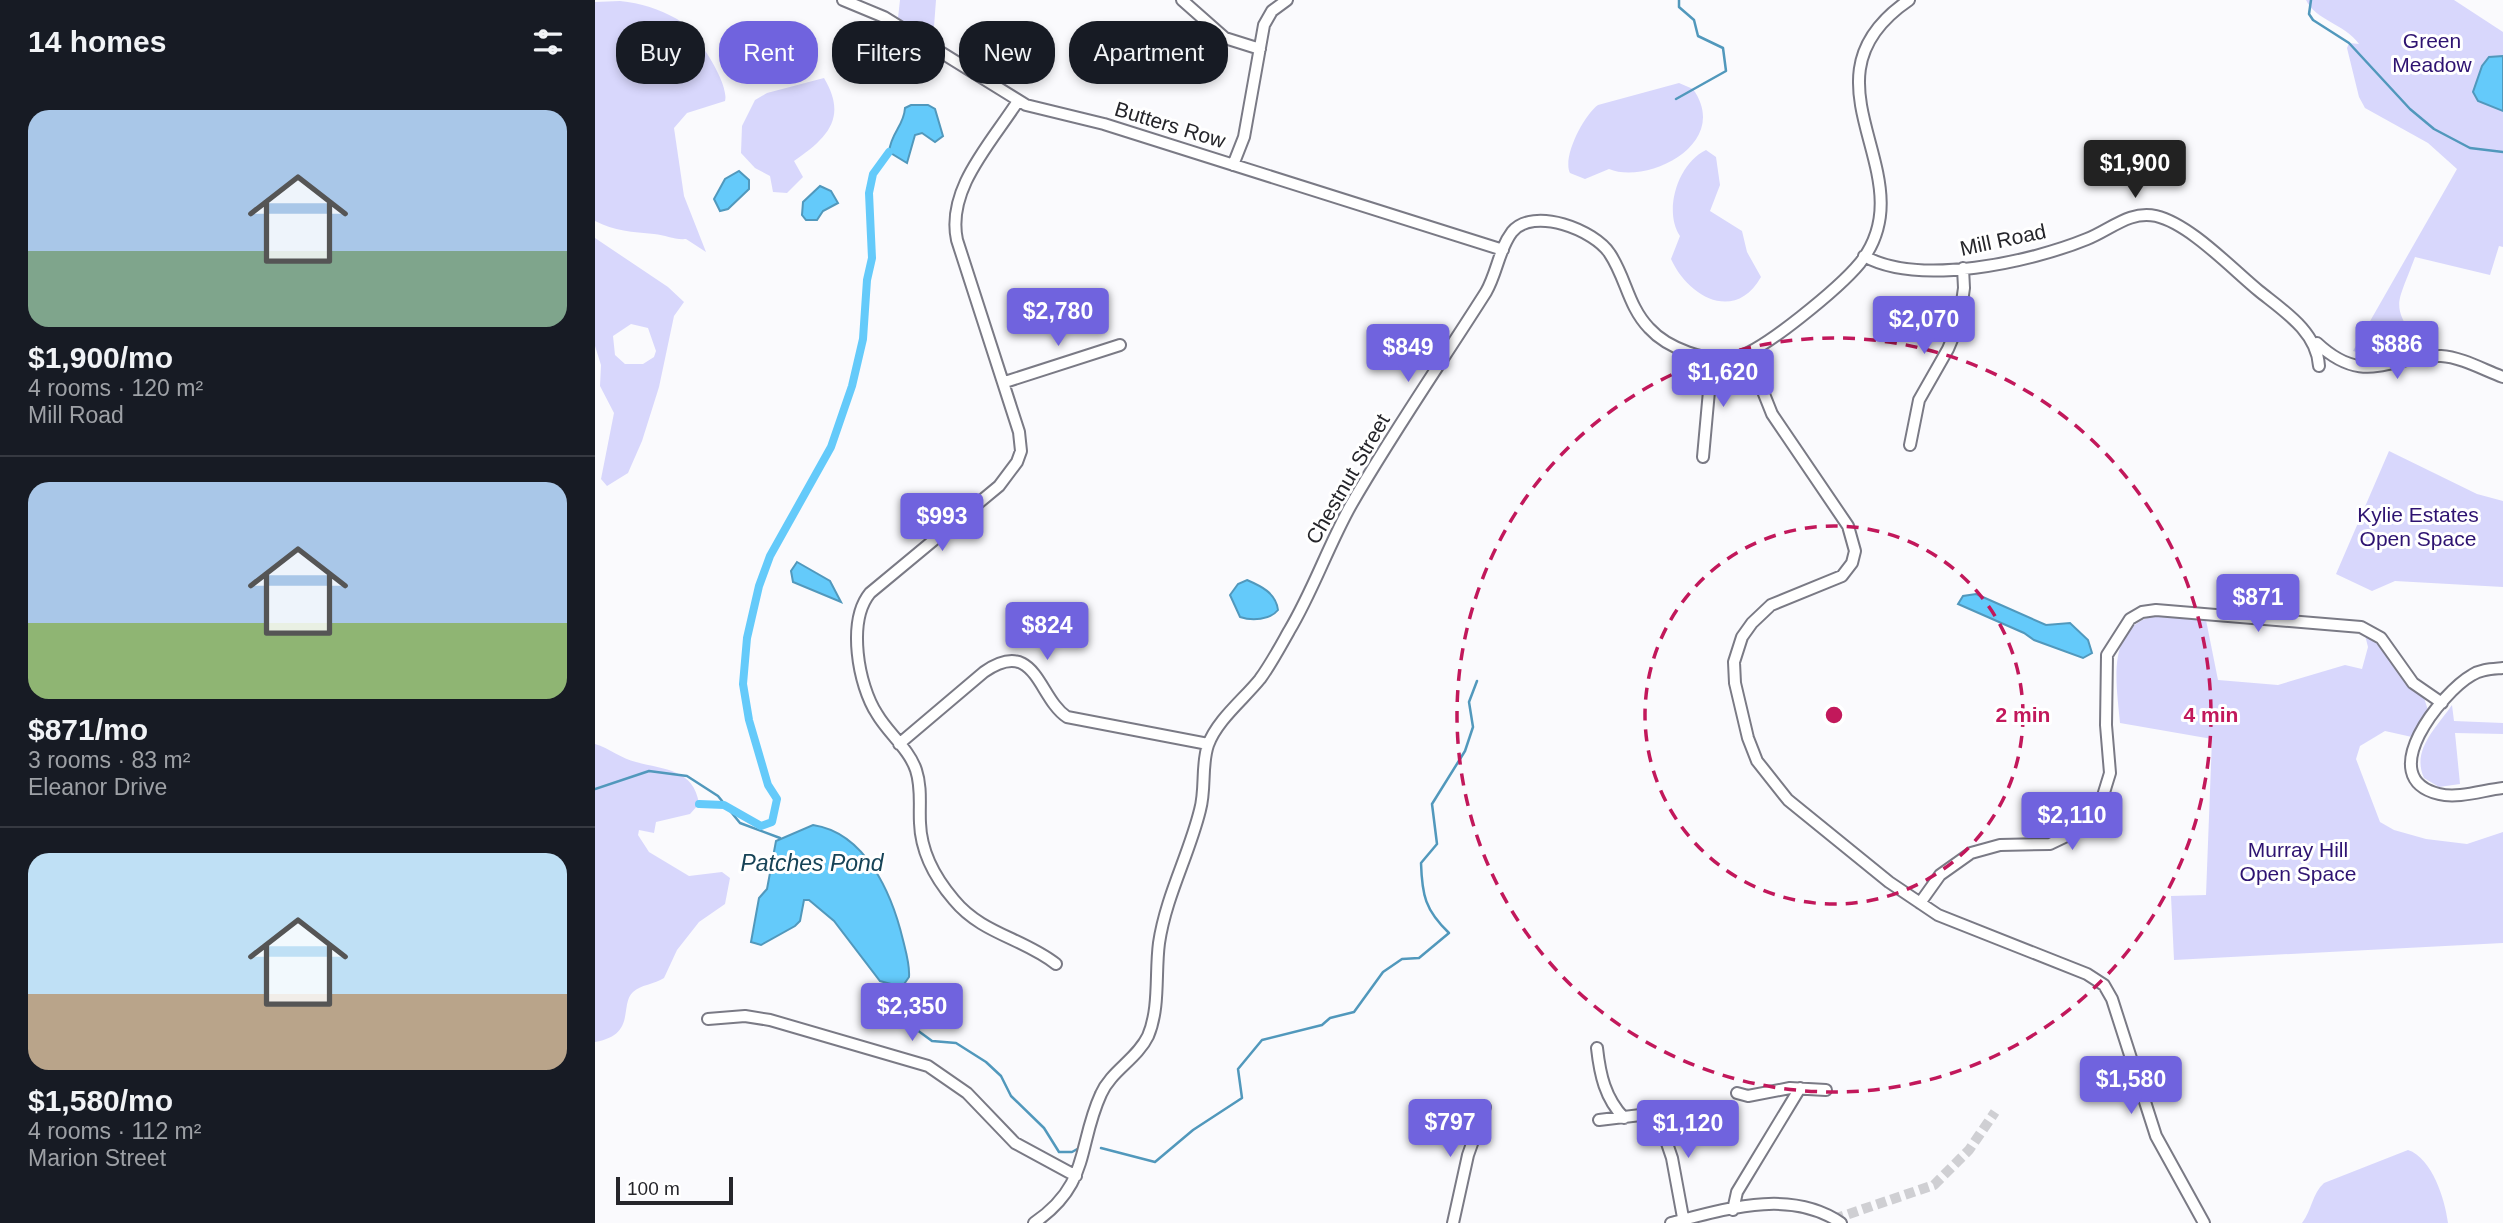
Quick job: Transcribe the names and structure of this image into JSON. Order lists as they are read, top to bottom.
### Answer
{
  "streets": {
    "street": ["Butters Row", "Mill Road", "Chestnut Street"]
  },
  "crossings": [
    ["Butters Row", "Chestnut Street"]
  ],
  "water": ["Patches Pond"],
  "parks": ["Green Meadow", "Kylie Estates Open Space", "Murray Hill Open Space"],
  "scale_bar": "100 m",
  "page": {
    "heading": "14 homes",
    "chip": [
      "Buy",
      "Rent",
      "Filters",
      "New",
      "Apartment"
    ],
    "list": [
      {
        "name": "$1,900/mo",
        "note": "4 rooms · 120 m² · Mill Road"
      },
      {
        "name": "$871/mo",
        "note": "3 rooms · 83 m² · Eleanor Drive"
      },
      {
        "name": "$1,580/mo",
        "note": "4 rooms · 112 m² · Marion Street"
      }
    ],
    "price": [
      "$1,900",
      "$2,780",
      "$2,070",
      "$886",
      "$849",
      "$1,620",
      "$993",
      "$871",
      "$824",
      "$2,110",
      "$2,350",
      "$1,580",
      "$797",
      "$1,120"
    ],
    "scale": "100 m"
  },
  "rings": ["2 min", "4 min"]
}
